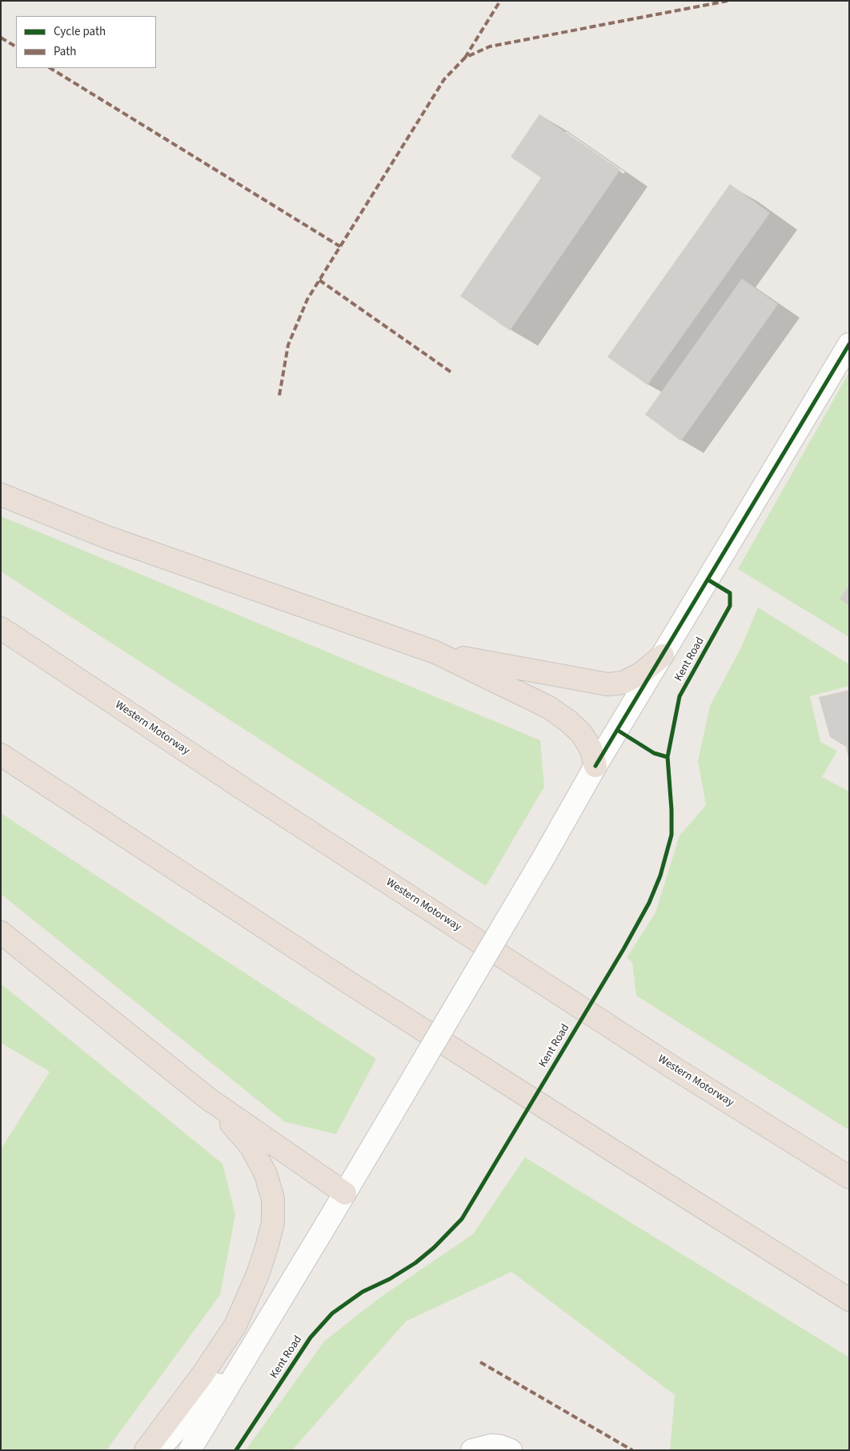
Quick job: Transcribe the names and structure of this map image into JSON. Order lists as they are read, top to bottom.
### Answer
{
  "streets": {
    "highway": ["Western Motorway"],
    "cycle path": ["Kent Road"]
  },
  "legend": ["Cycle path", "Path"]
}
